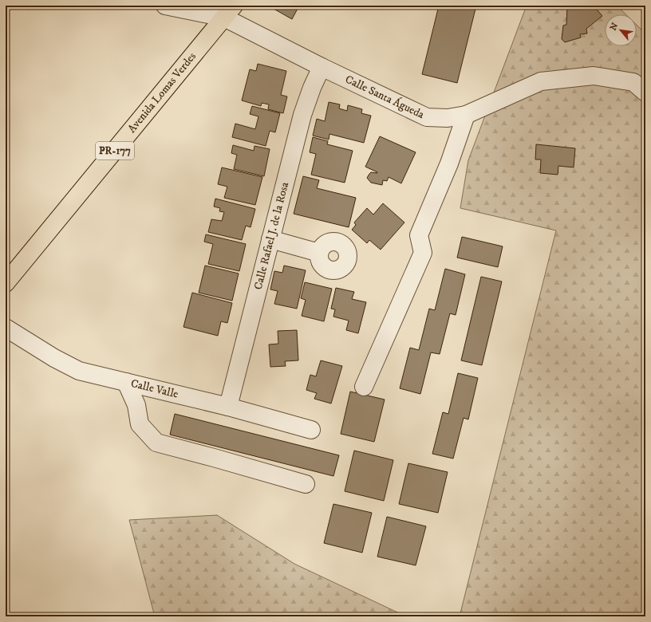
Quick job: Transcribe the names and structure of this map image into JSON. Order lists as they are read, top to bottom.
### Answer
{
  "streets": {
    "main road": ["Avenida Lomas Verdes", "PR-177"],
    "street": ["Calle Santa Águeda", "Calle Rafael J. de la Rosa", "Calle Valle"]
  },
  "crossings": [
    ["Avenida Lomas Verdes", "Calle Santa Águeda"],
    ["Calle Santa Águeda", "Calle Rafael J. de la Rosa"],
    ["Calle Rafael J. de la Rosa", "Calle Valle"]
  ],
  "north": "top left"
}
